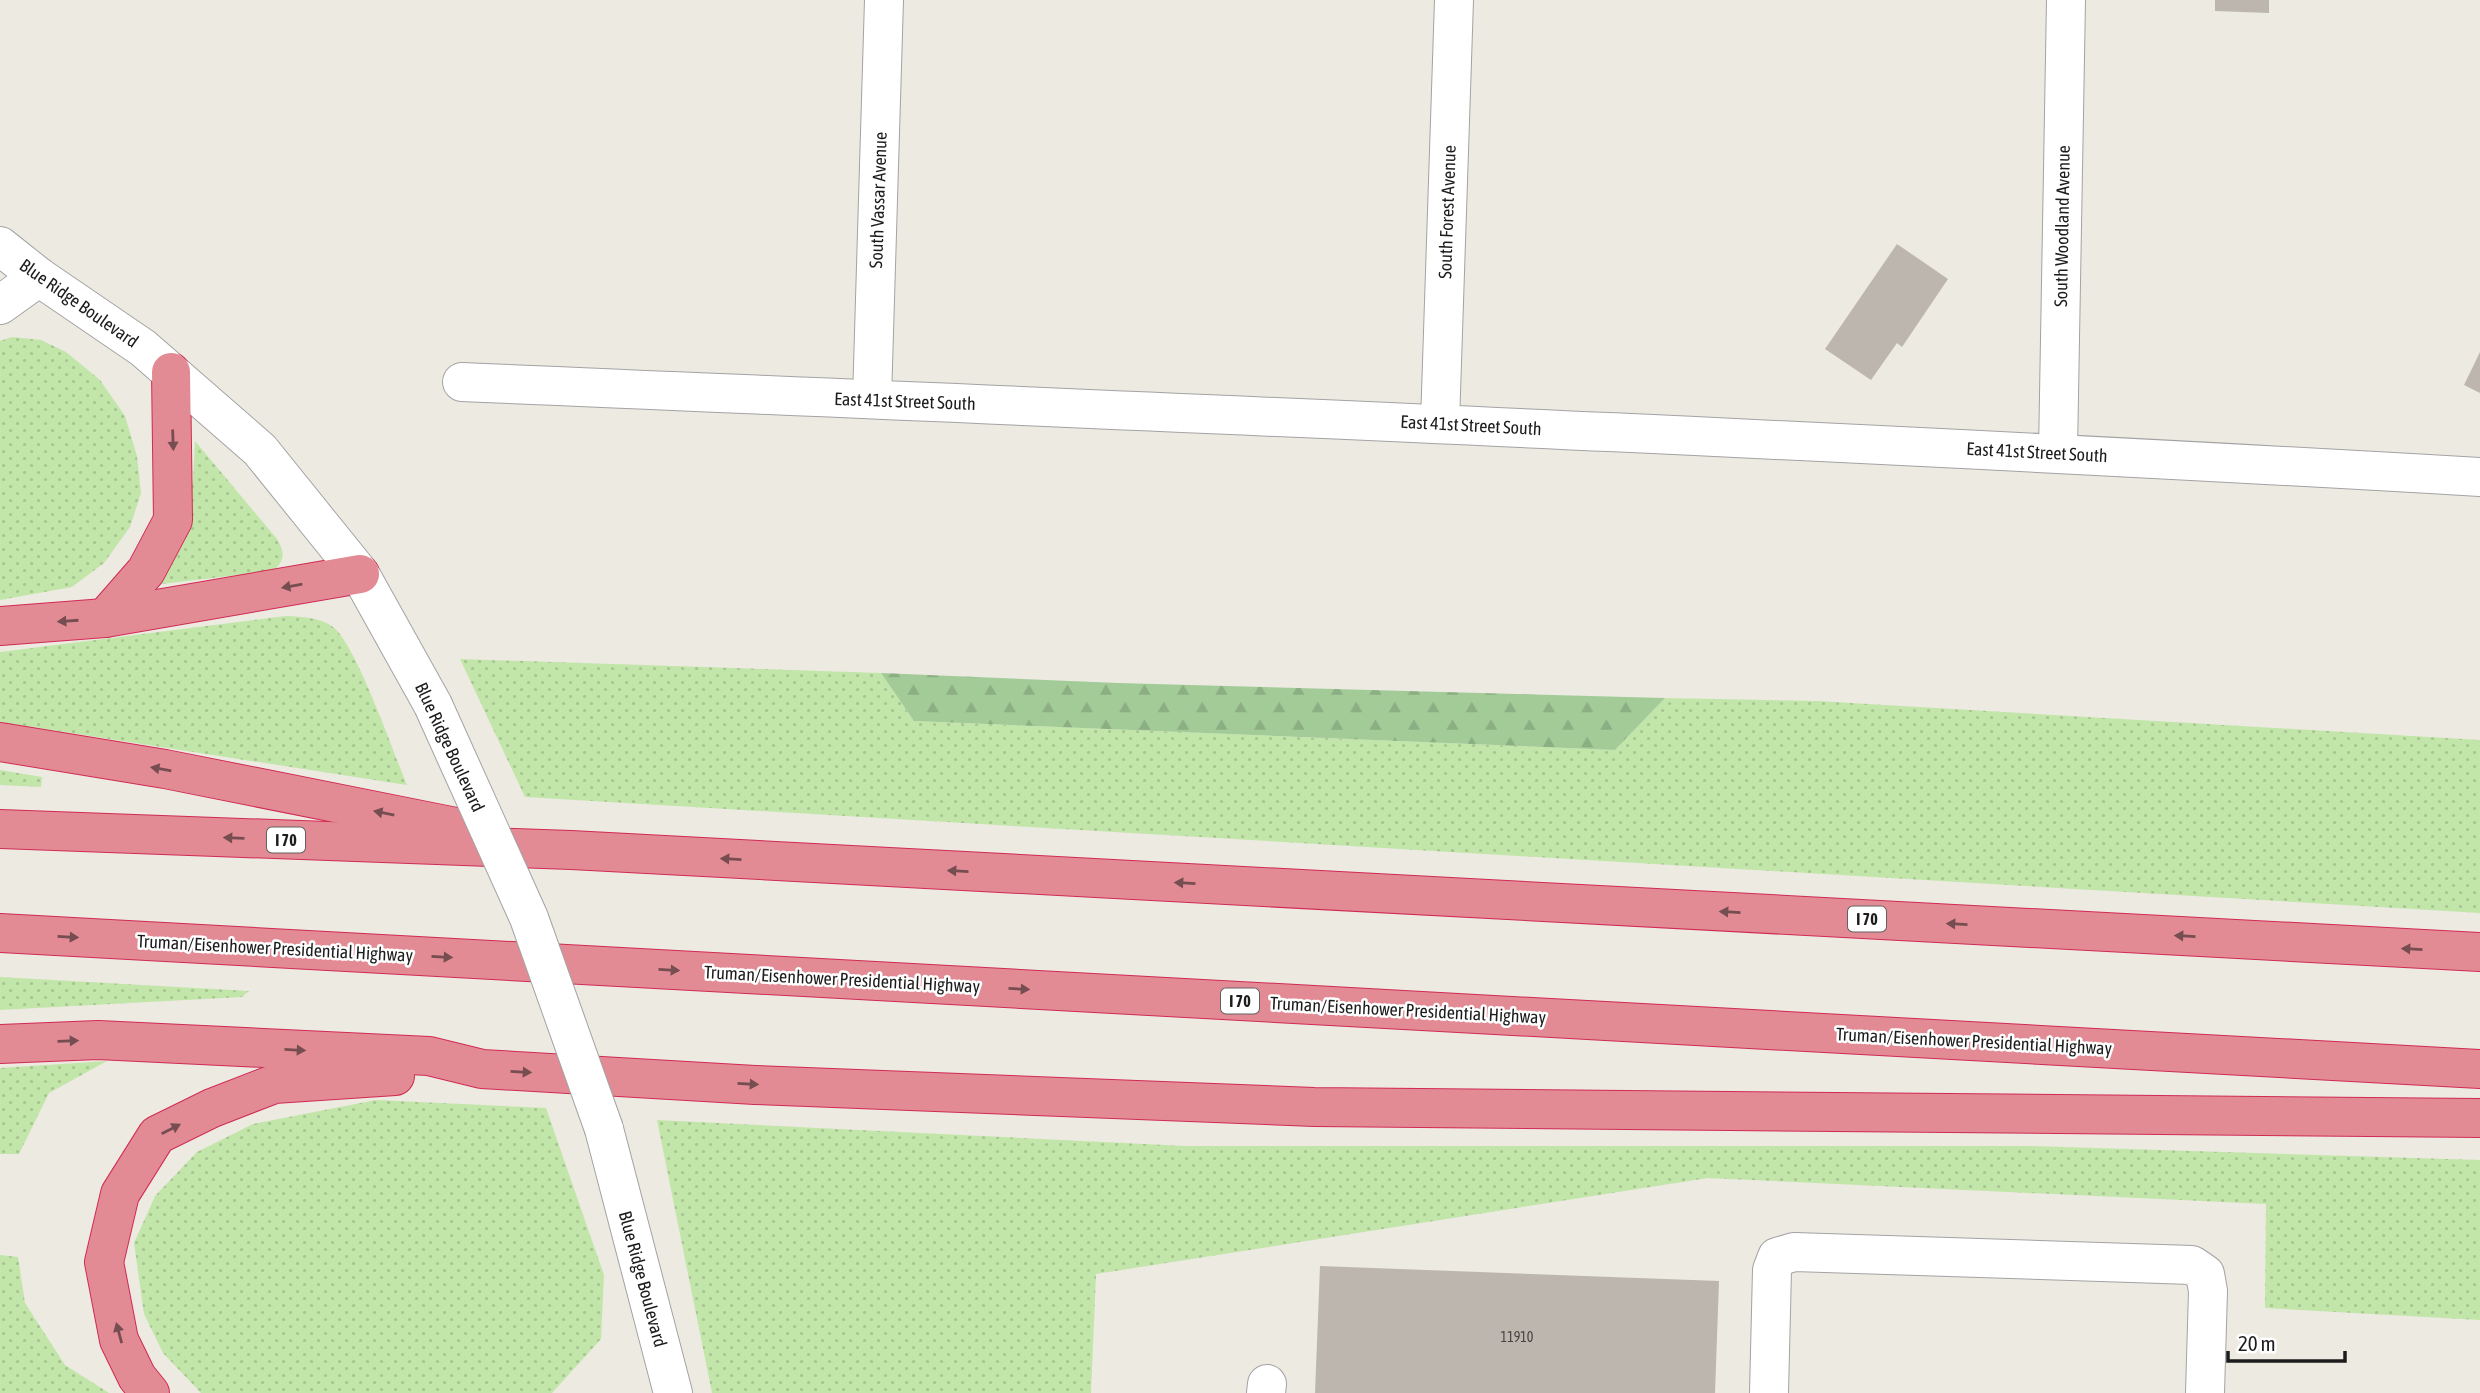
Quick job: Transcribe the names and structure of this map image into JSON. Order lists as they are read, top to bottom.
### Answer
{
  "streets": {
    "highway": ["I 70", "Truman/Eisenhower Presidential Highway"],
    "street": [
      "South Vassar Avenue",
      "South Forest Avenue",
      "South Woodland Avenue",
      "Blue Ridge Boulevard",
      "East 41st Street South"
    ]
  },
  "crossings": [
    ["South Vassar Avenue", "East 41st Street South"],
    ["South Forest Avenue", "East 41st Street South"],
    ["South Woodland Avenue", "East 41st Street South"]
  ],
  "house_numbers": ["11910"],
  "scale_bar": "20 m"
}
